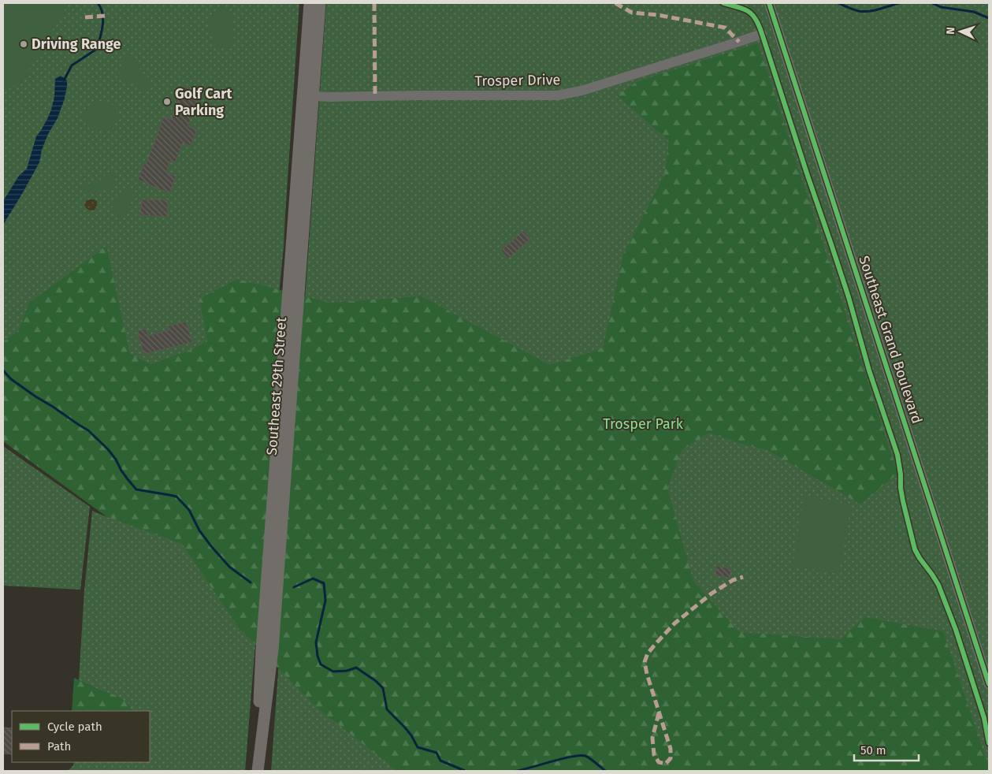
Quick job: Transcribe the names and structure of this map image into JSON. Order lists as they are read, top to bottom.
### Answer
{
  "streets": {
    "main road": ["Southeast 29th Street"],
    "street": ["Trosper Drive", "Southeast Grand Boulevard"]
  },
  "crossings": [
    ["Trosper Drive", "Southeast 29th Street"]
  ],
  "parks": ["Trosper Park"],
  "places": ["Driving Range", "Golf Cart Parking"],
  "legend": ["Cycle path", "Path"],
  "scale_bar": "50 m",
  "north": "left"
}
